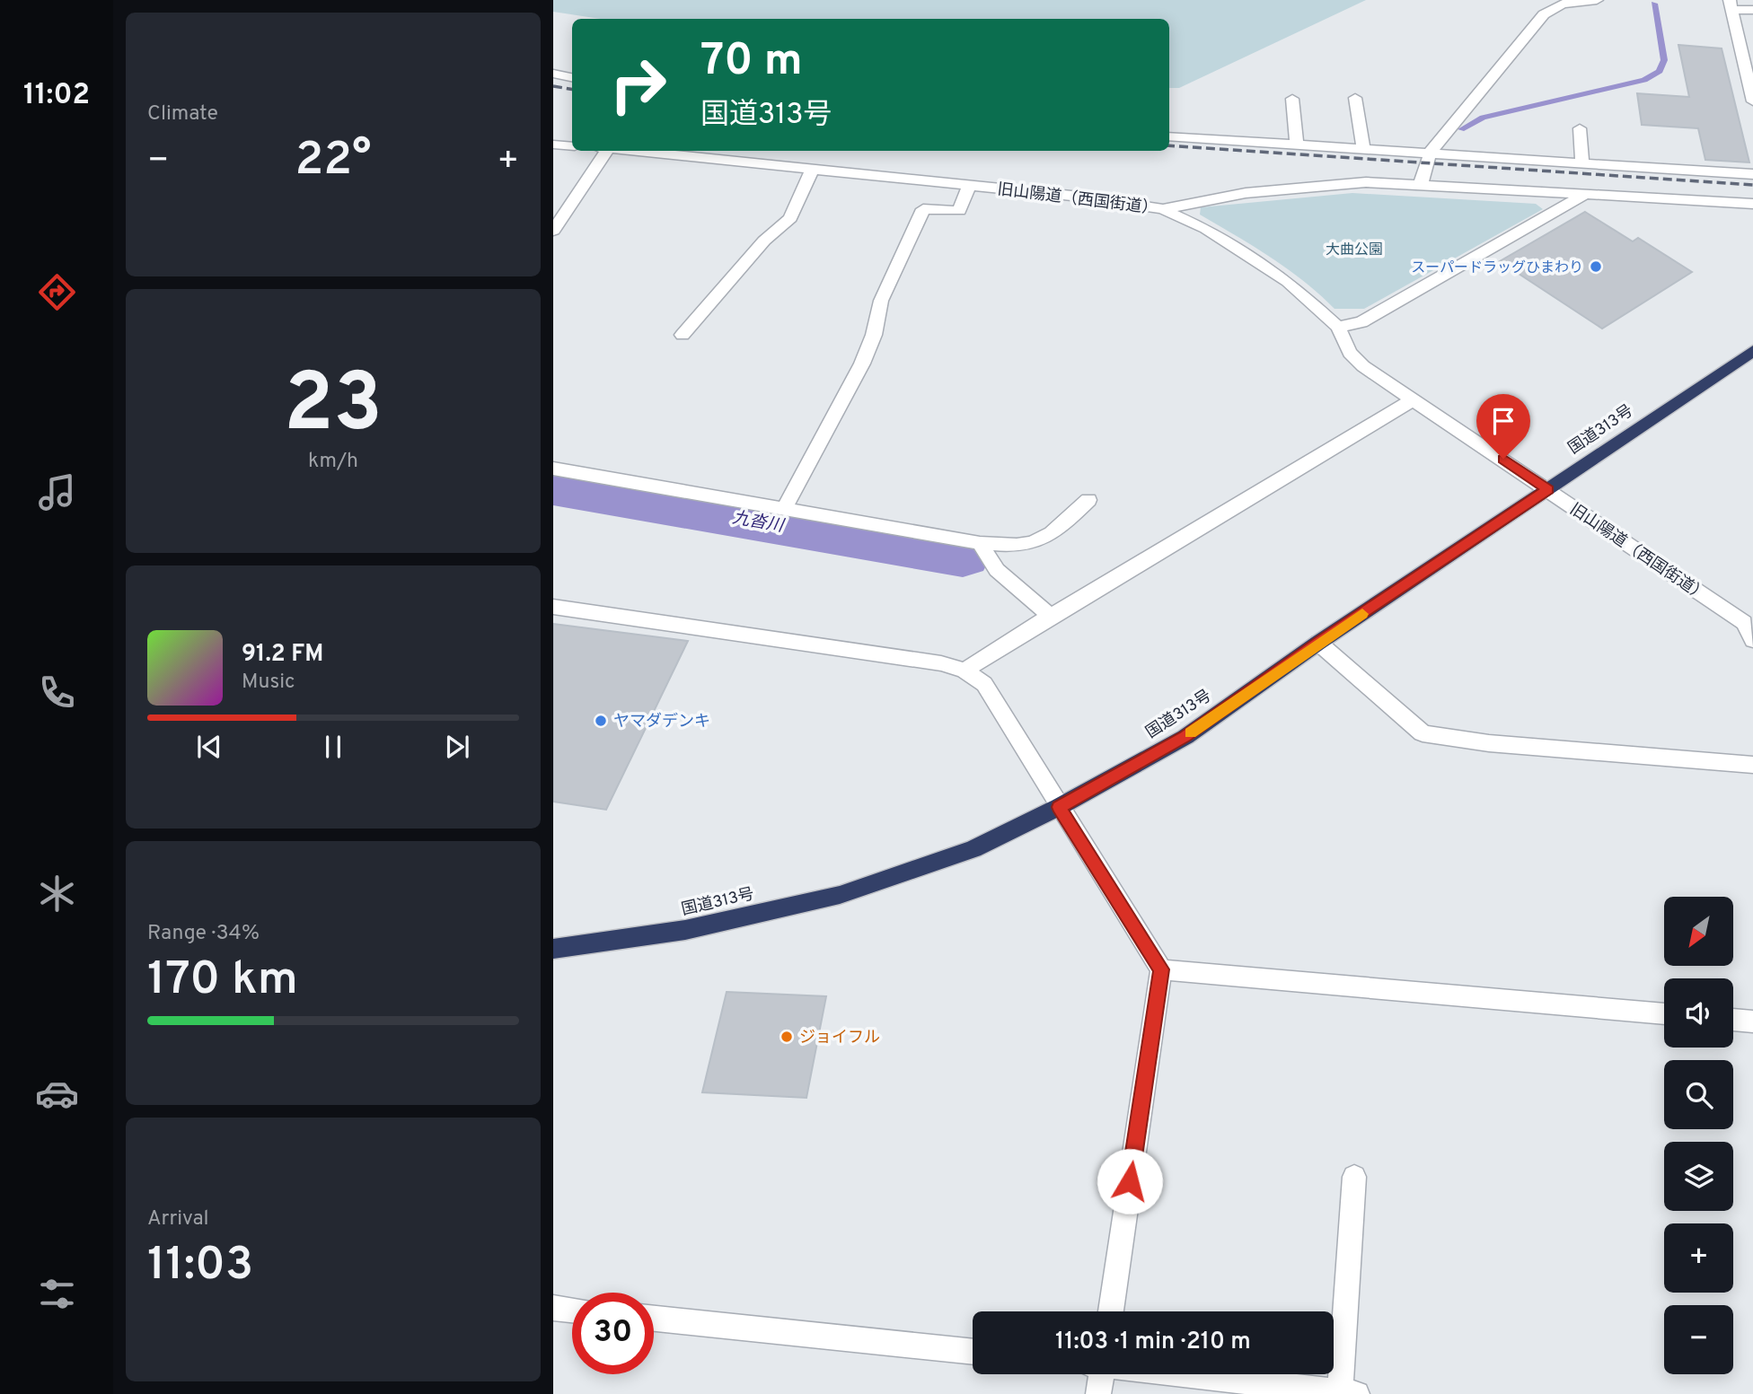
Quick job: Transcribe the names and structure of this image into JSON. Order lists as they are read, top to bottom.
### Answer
{
  "streets": {
    "highway": ["国道313号"],
    "street": ["旧山陽道（西国街道）"]
  },
  "crossings": [
    ["旧山陽道（西国街道）", "国道313号"]
  ],
  "water": ["九沓川"],
  "parks": ["大曲公園"],
  "places": ["スーパードラッグひまわり", "ヤマダデンキ", "ジョイフル"],
  "north": "bottom left",
  "page": {
    "tabs": "11:02",
    "tile": [
      "Climate",
      ["23", "km/h"],
      ["Range · 34%", "170 km"],
      ["Arrival", "11:03"]
    ],
    "turn": ["70 m", "国道313号"],
    "heat": ["−", "22°", "+"],
    "song": ["91.2 FM", "Music"],
    "map_buttons": ["+", "−"],
    "limit": "30",
    "trip": "11:03 · 1 min · 210 m"
  }
}
